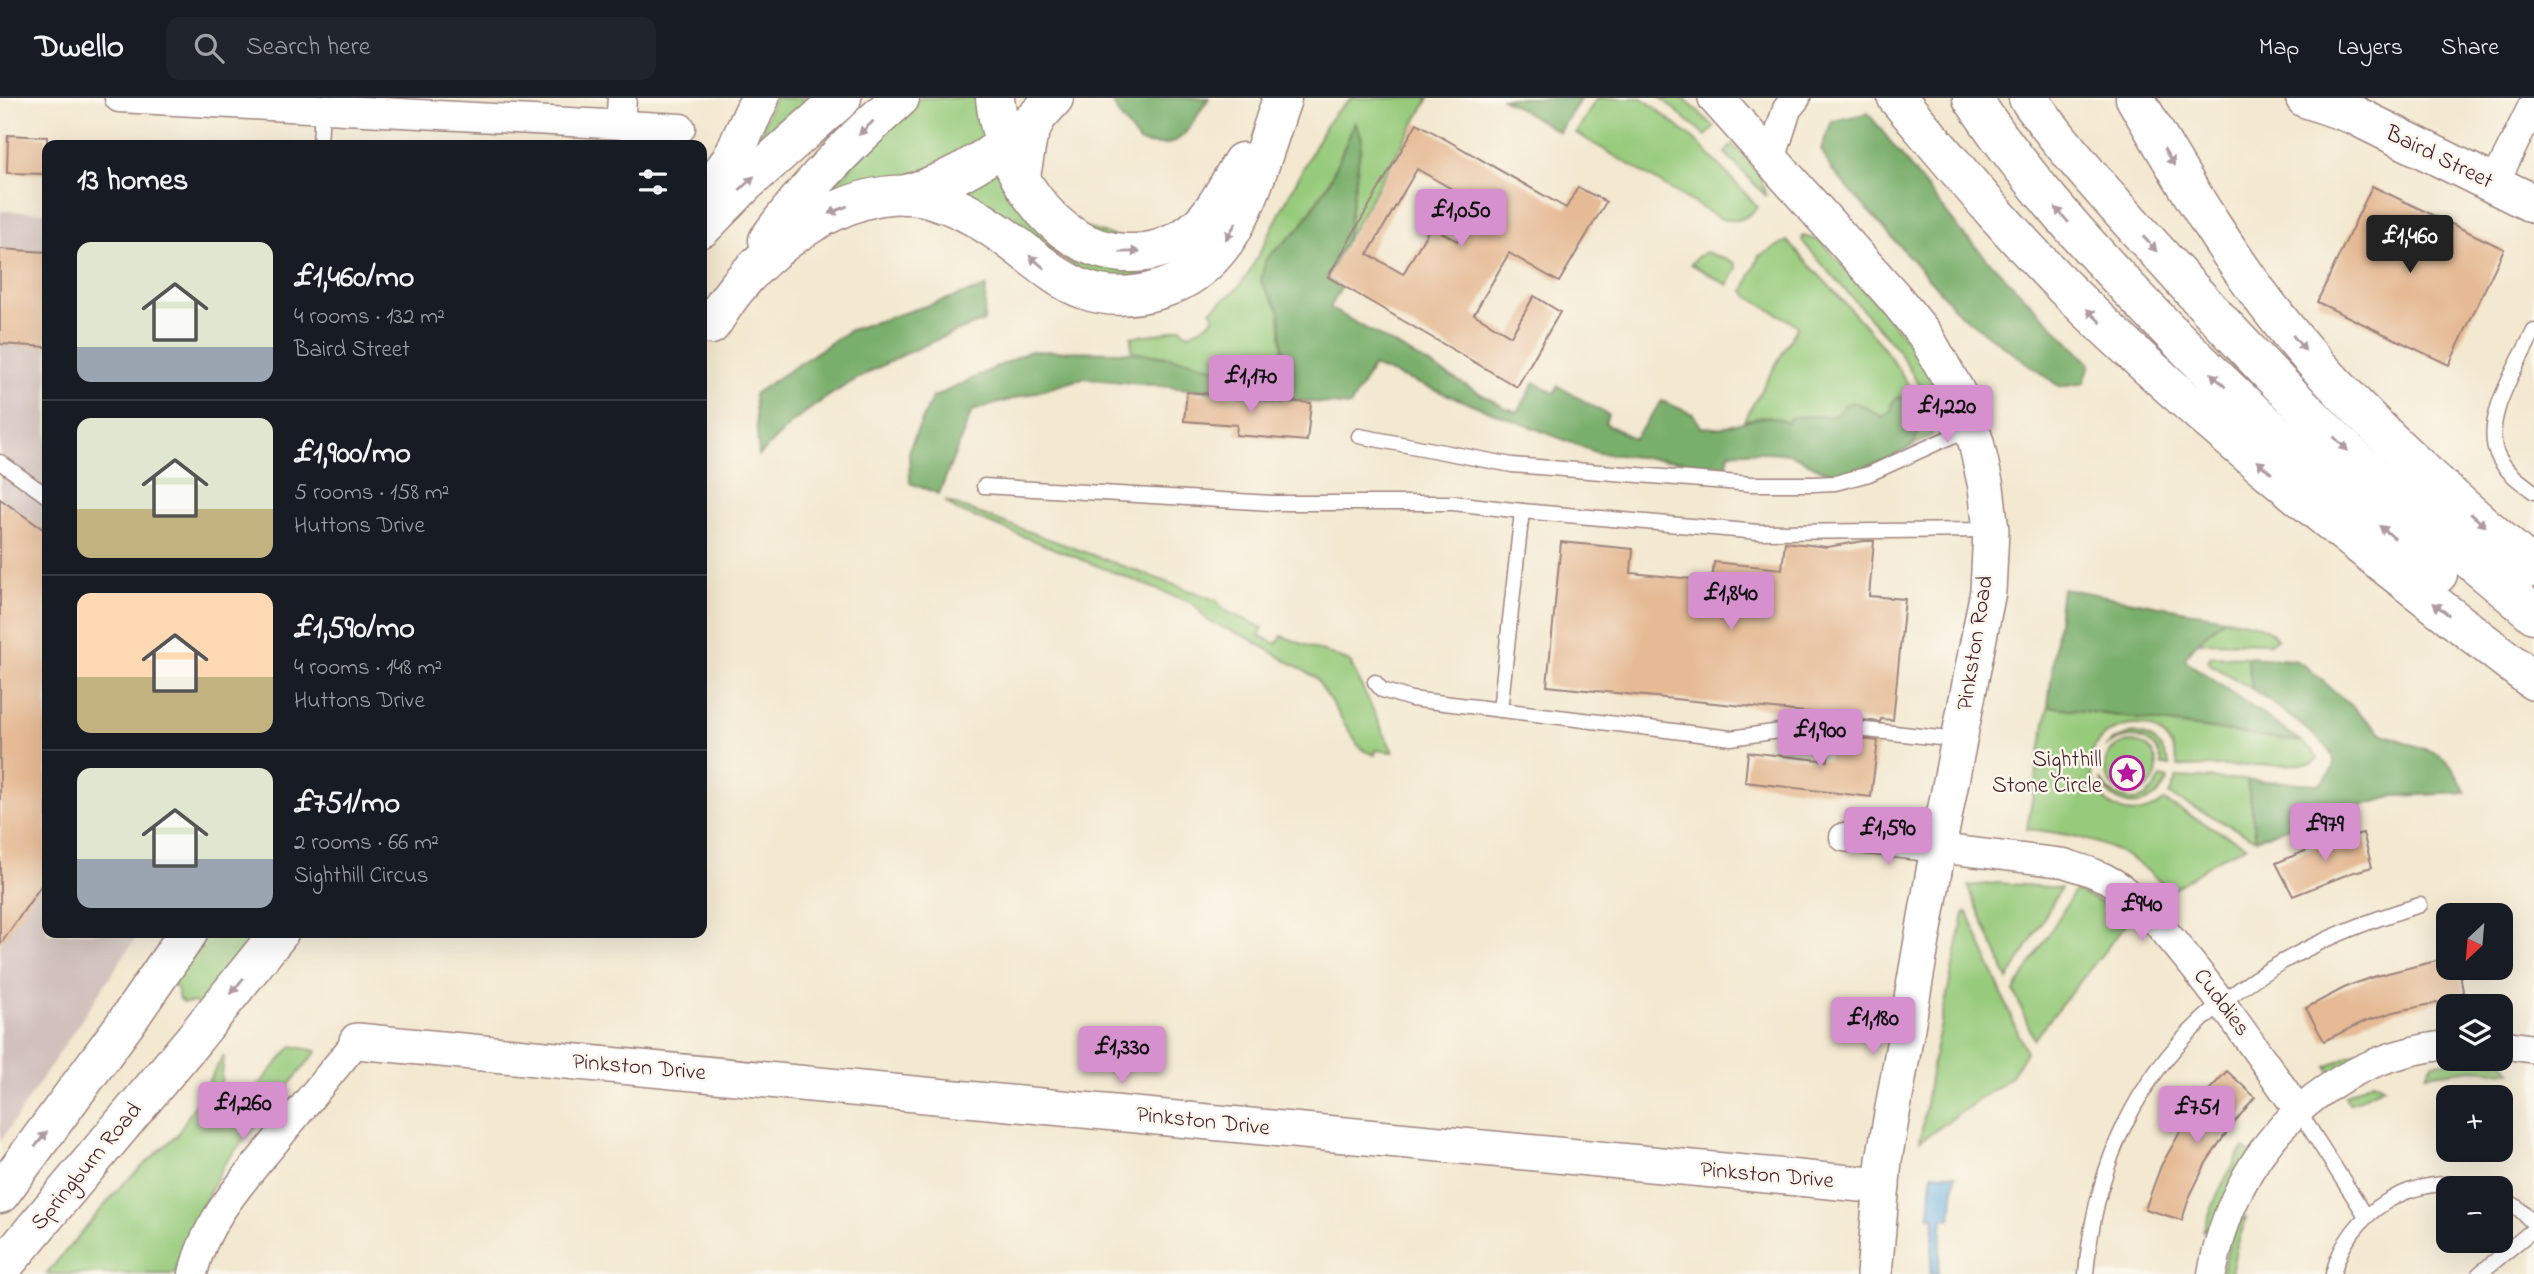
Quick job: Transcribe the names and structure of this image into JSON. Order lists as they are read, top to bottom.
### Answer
{
  "streets": {
    "main road": ["Baird Street", "Springburn Road"],
    "street": ["Pinkston Road", "Cuddies", "Pinkston Drive"]
  },
  "crossings": [
    ["Pinkston Road", "Cuddies"],
    ["Pinkston Road", "Pinkston Drive"]
  ],
  "places": {
    "place": ["Sighthill Stone Circle"]
  },
  "north": "bottom left",
  "page": {
    "header": "Dwello",
    "search": "Search here",
    "nav": ["Map", "Layers", "Share"],
    "heading": "13 homes",
    "price": [
      "£1,050",
      "£1,460",
      "£1,170",
      "£1,220",
      "£1,840",
      "£1,900",
      "£979",
      "£1,590",
      "£940",
      "£1,180",
      "£1,330",
      "£1,260",
      "£751"
    ],
    "list": [
      {
        "name": "£1,460/mo",
        "note": "4 rooms · 132 m² · Baird Street"
      },
      {
        "name": "£1,900/mo",
        "note": "5 rooms · 158 m² · Huttons Drive"
      },
      {
        "name": "£1,590/mo",
        "note": "4 rooms · 148 m² · Huttons Drive"
      },
      {
        "name": "£751/mo",
        "note": "2 rooms · 66 m² · Sighthill Circus"
      }
    ],
    "map_buttons": ["+", "−"]
  }
}
